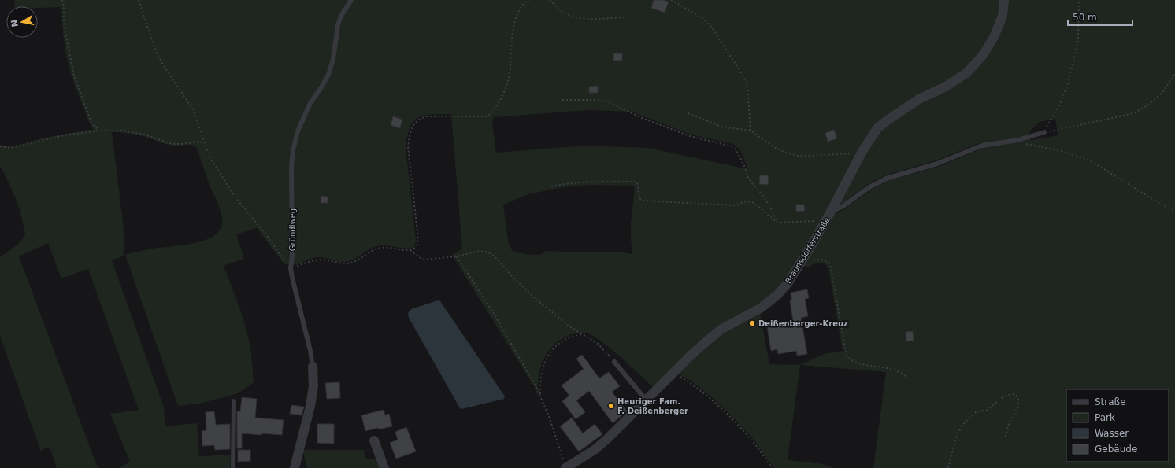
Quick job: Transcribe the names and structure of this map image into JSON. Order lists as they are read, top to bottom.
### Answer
{
  "streets": {
    "street": ["Gründlweg", "Braunsdorferstraße"]
  },
  "places": ["Deißenberger-Kreuz", "Heuriger Fam. F. Deißenberger"],
  "legend": [
    "Straße",
    "Park",
    "Wasser",
    "Gebäude"
  ],
  "scale_bar": "50 m",
  "north": "left"
}
